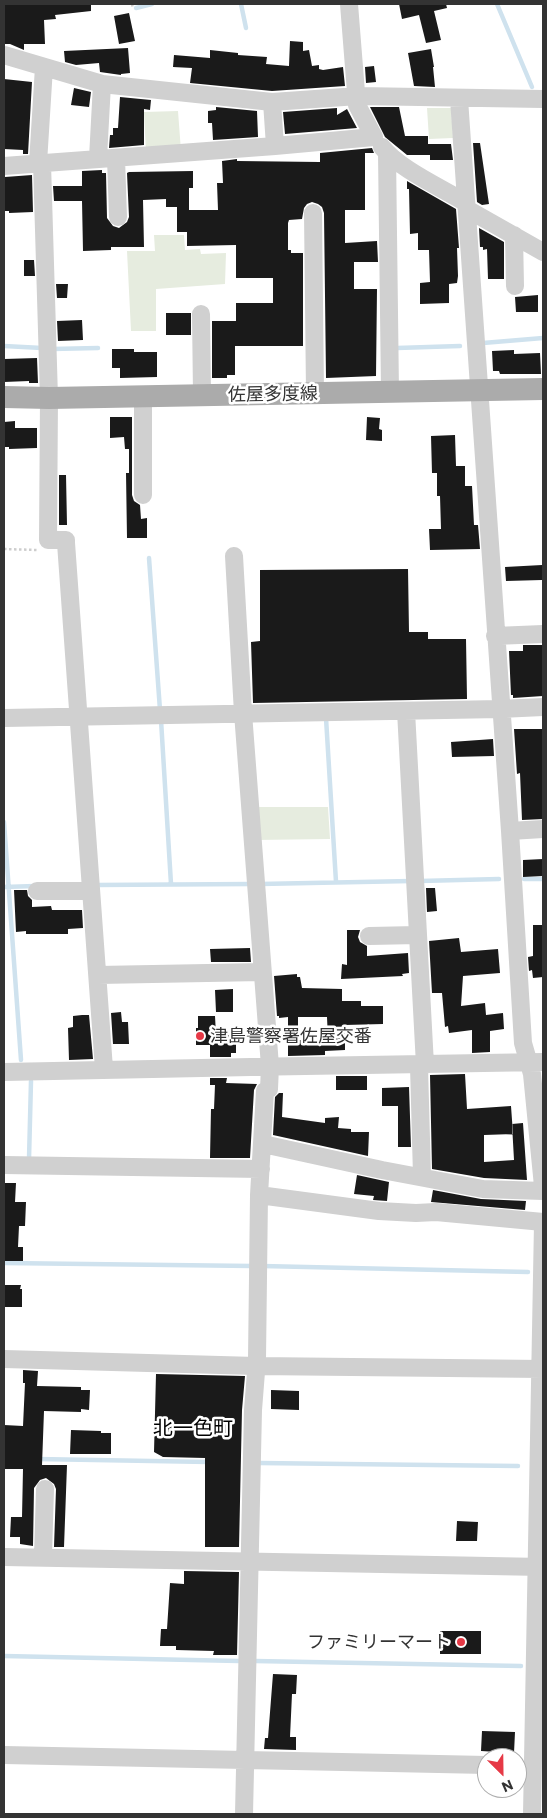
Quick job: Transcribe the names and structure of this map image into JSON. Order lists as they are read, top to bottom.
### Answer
{
  "streets": {
    "main road": ["佐屋多度線"]
  },
  "districts": ["北一色町"],
  "places": ["津島警察署佐屋交番", "ファミリーマート"],
  "north": "bottom right"
}
